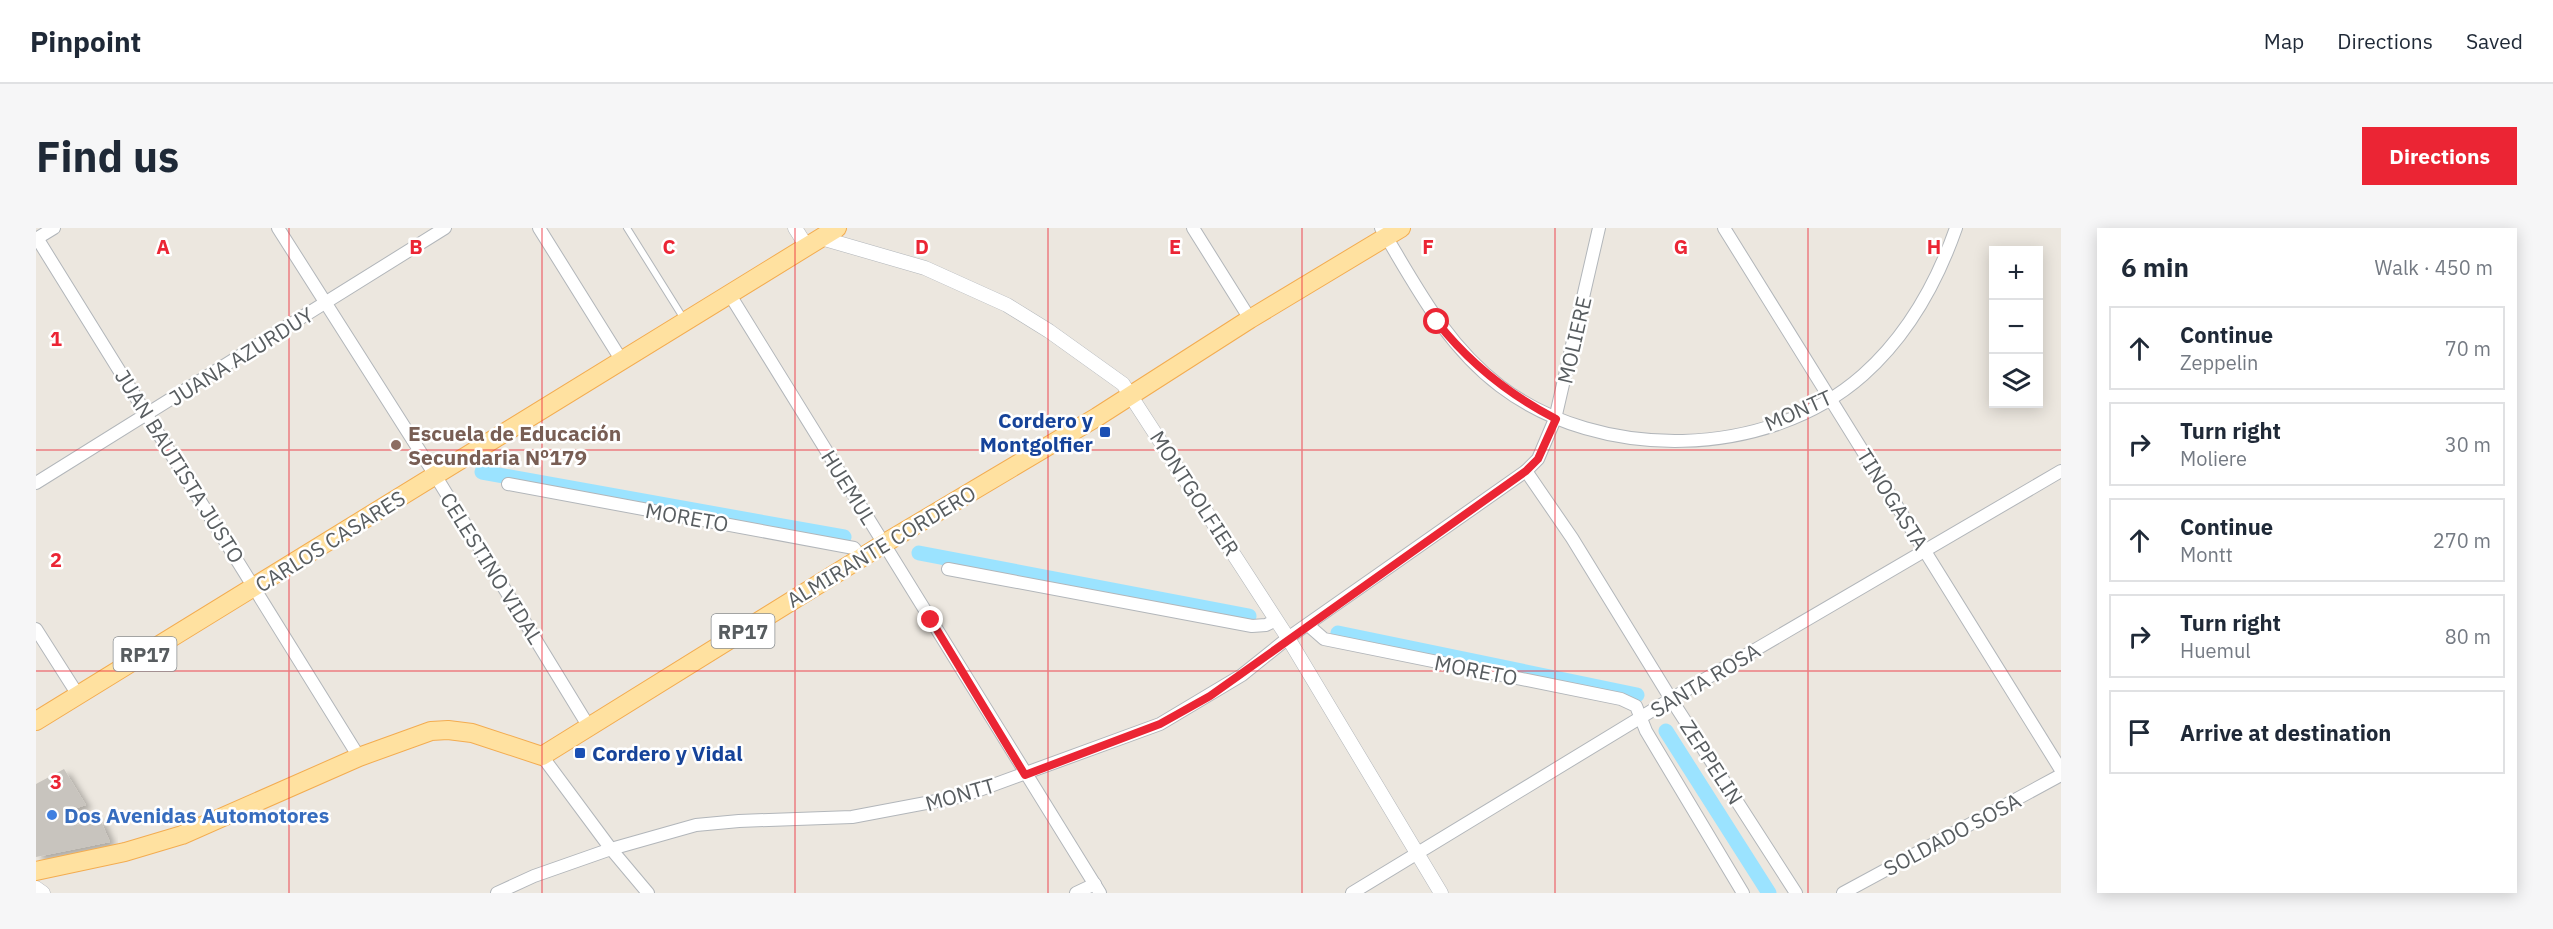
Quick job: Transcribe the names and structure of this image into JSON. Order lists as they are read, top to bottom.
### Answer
{
  "streets": {
    "main road": ["CARLOS CASARES", "ALMIRANTE CORDERO", "RP17"],
    "street": [
      "MOLIERE",
      "JUANA AZURDUY",
      "MONTT",
      "JUAN BAUTISTA JUSTO",
      "HUEMUL",
      "MONTGOLFIER",
      "TINOGASTA",
      "MORETO",
      "CELESTINO VIDAL",
      "SANTA ROSA",
      "ZEPPELIN",
      "SOLDADO SOSA"
    ]
  },
  "crossings": [
    ["MOLIERE", "MONTT"],
    ["MOLIERE", "ZEPPELIN"],
    ["JUANA AZURDUY", "JUAN BAUTISTA JUSTO"],
    ["JUANA AZURDUY", "CELESTINO VIDAL"],
    ["MONTT", "HUEMUL"],
    ["MONTT", "MONTGOLFIER"],
    ["MONTT", "TINOGASTA"],
    ["MONTT", "MORETO"],
    ["MONTT", "ZEPPELIN"],
    ["JUAN BAUTISTA JUSTO", "CARLOS CASARES"],
    ["HUEMUL", "CARLOS CASARES"],
    ["HUEMUL", "ALMIRANTE CORDERO"],
    ["MONTGOLFIER", "CARLOS CASARES"],
    ["MONTGOLFIER", "ALMIRANTE CORDERO"],
    ["MONTGOLFIER", "SANTA ROSA"],
    ["TINOGASTA", "SANTA ROSA"],
    ["TINOGASTA", "SOLDADO SOSA"],
    ["MORETO", "ALMIRANTE CORDERO"],
    ["MORETO", "SANTA ROSA"],
    ["MORETO", "ZEPPELIN"],
    ["CARLOS CASARES", "CELESTINO VIDAL"],
    ["ALMIRANTE CORDERO", "CELESTINO VIDAL"],
    ["SANTA ROSA", "ZEPPELIN"]
  ],
  "places": {
    "transit": ["Cordero y Montgolfier", "Cordero y Vidal"],
    "other": ["Escuela de Educación Secundaria Nº179", "Dos Avenidas Automotores"]
  },
  "page": {
    "header": "Pinpoint",
    "nav": ["Map", "Directions", "Saved"],
    "buttons": "Directions",
    "title": "Find us",
    "heading": ["6 min", "Walk · 450 m"],
    "map_buttons": ["+", "−"],
    "list": [
      ["Continue", "Zeppelin", "70 m"],
      ["Turn right", "Moliere", "30 m"],
      ["Continue", "Montt", "270 m"],
      ["Turn right", "Huemul", "80 m"],
      "Arrive at destination"
    ]
  },
  "grid": {
    "columns": [
      "A",
      "B",
      "C",
      "D",
      "E",
      "F",
      "G",
      "H"
    ],
    "rows": ["1", "2", "3"]
  }
}
